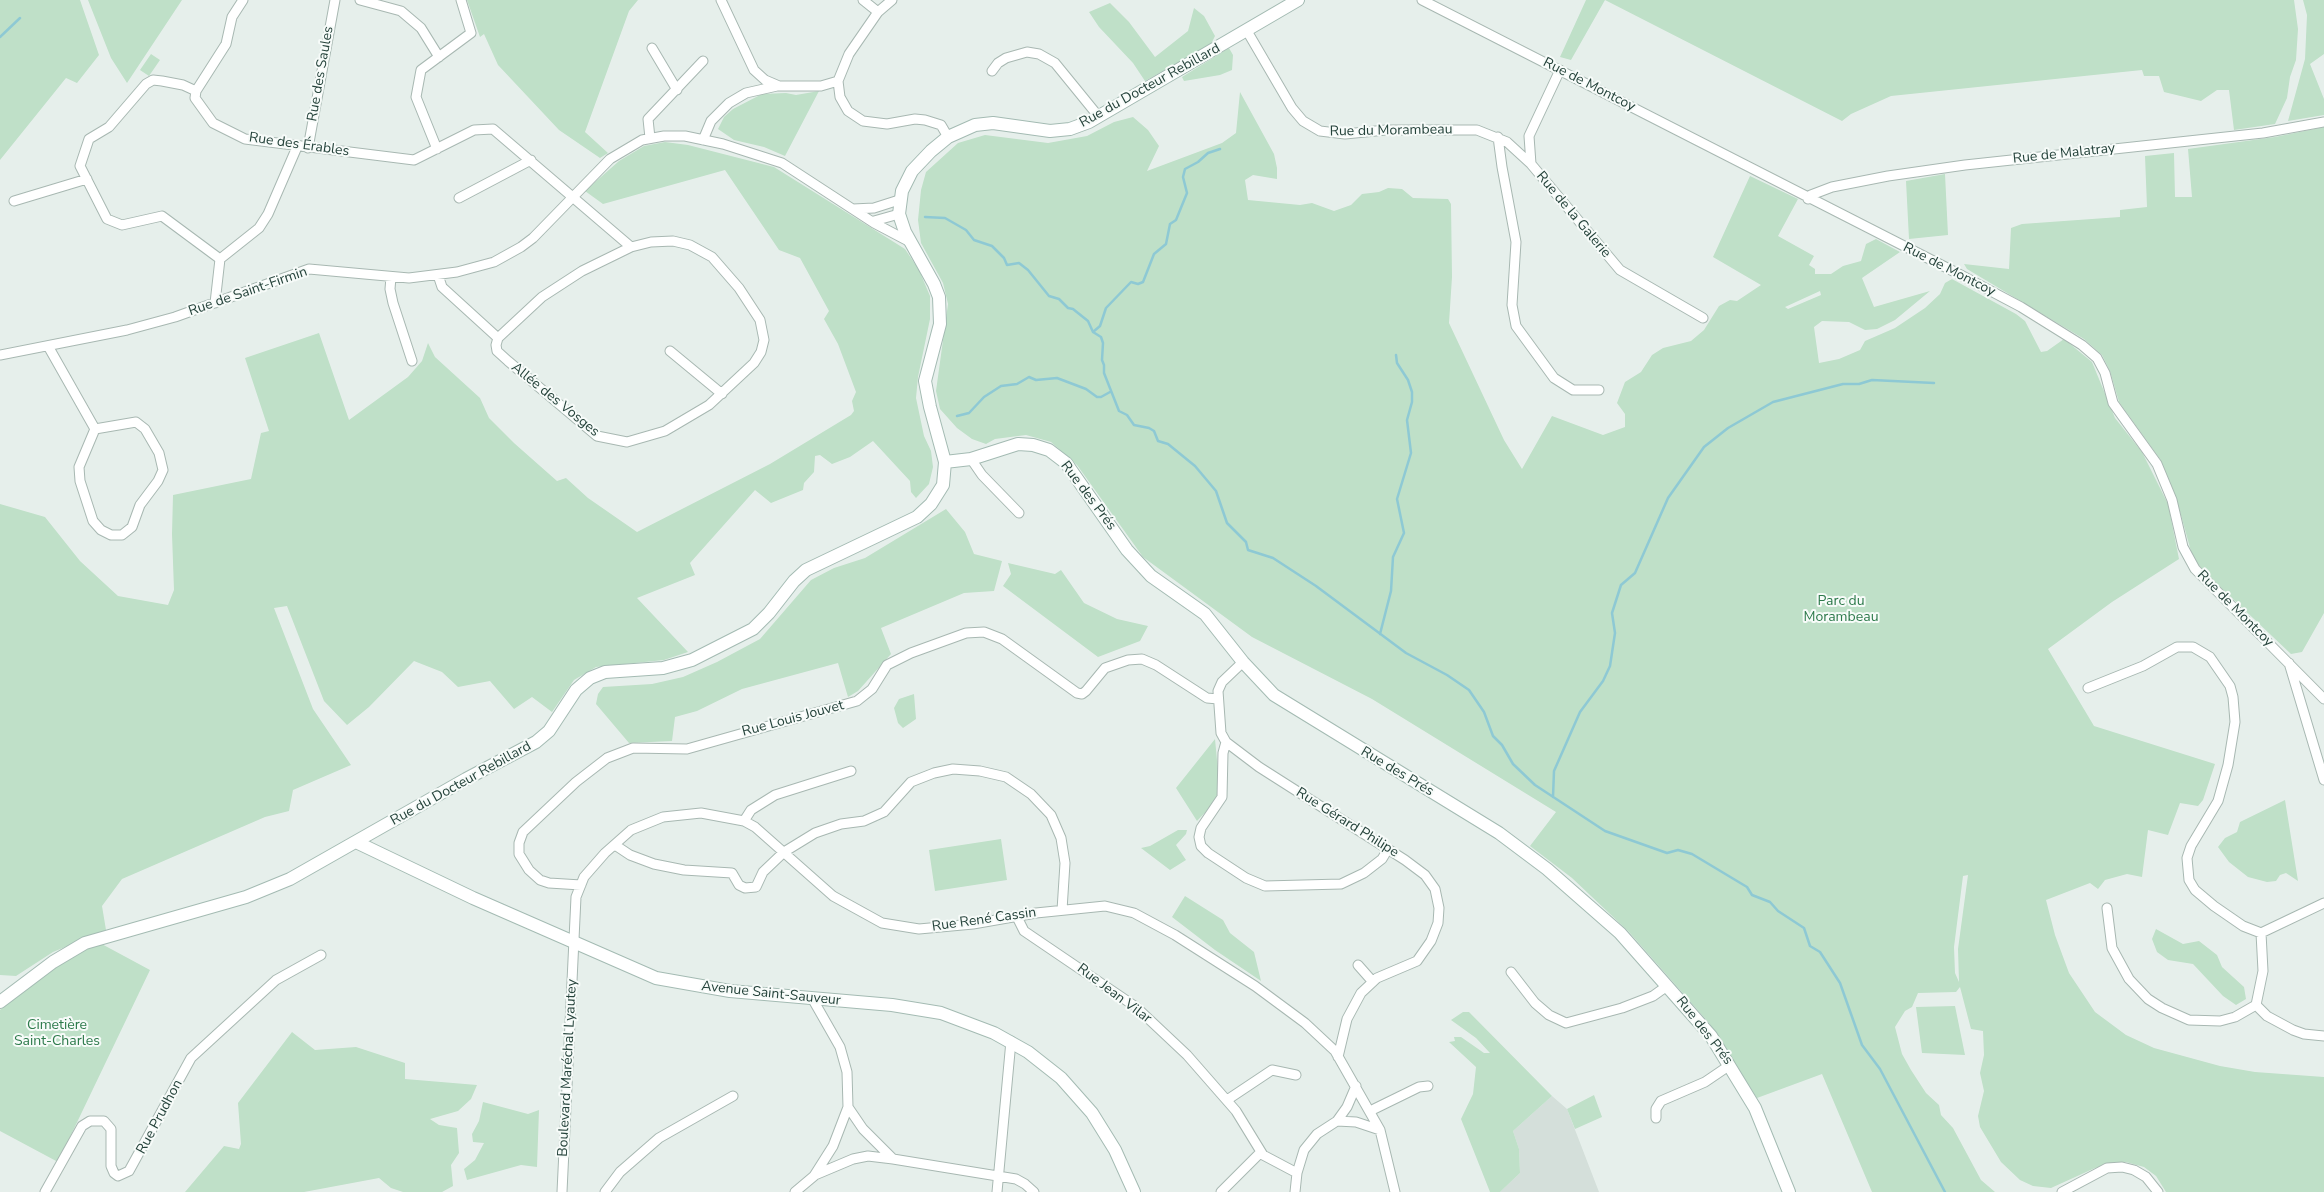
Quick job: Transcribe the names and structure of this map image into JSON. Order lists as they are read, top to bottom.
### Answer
{
  "streets": {
    "street": [
      "Rue des Saules",
      "Rue de Montcoy",
      "Rue du Docteur Rebillard",
      "Rue du Morambeau",
      "Rue des Érables",
      "Rue de Malatray",
      "Rue de la Galerie",
      "Rue de Saint-Firmin",
      "Allée des Vosges",
      "Rue des Prés",
      "Rue Louis Jouvet",
      "Rue Gérard Philipe",
      "Rue René Cassin",
      "Avenue Saint-Sauveur",
      "Rue Jean Vilar",
      "Boulevard Maréchal Lyautey",
      "Rue Prudhon"
    ]
  },
  "crossings": [
    ["Rue des Saules", "Rue des Érables"],
    ["Rue de Montcoy", "Rue de Malatray"],
    ["Rue de Montcoy", "Rue de la Galerie"],
    ["Rue du Docteur Rebillard", "Rue du Morambeau"],
    ["Rue du Docteur Rebillard", "Rue de Saint-Firmin"],
    ["Rue du Docteur Rebillard", "Rue des Prés"],
    ["Rue du Docteur Rebillard", "Avenue Saint-Sauveur"],
    ["Rue du Morambeau", "Rue de la Galerie"],
    ["Rue des Érables", "Rue de Saint-Firmin"],
    ["Rue de Saint-Firmin", "Allée des Vosges"],
    ["Rue Louis Jouvet", "Rue René Cassin"],
    ["Rue Gérard Philipe", "Rue René Cassin"],
    ["Rue René Cassin", "Avenue Saint-Sauveur"],
    ["Rue René Cassin", "Rue Jean Vilar"],
    ["Rue René Cassin", "Boulevard Maréchal Lyautey"],
    ["Avenue Saint-Sauveur", "Boulevard Maréchal Lyautey"]
  ],
  "parks": ["Parc du Morambeau", "Cimetière Saint-Charles"]
}
